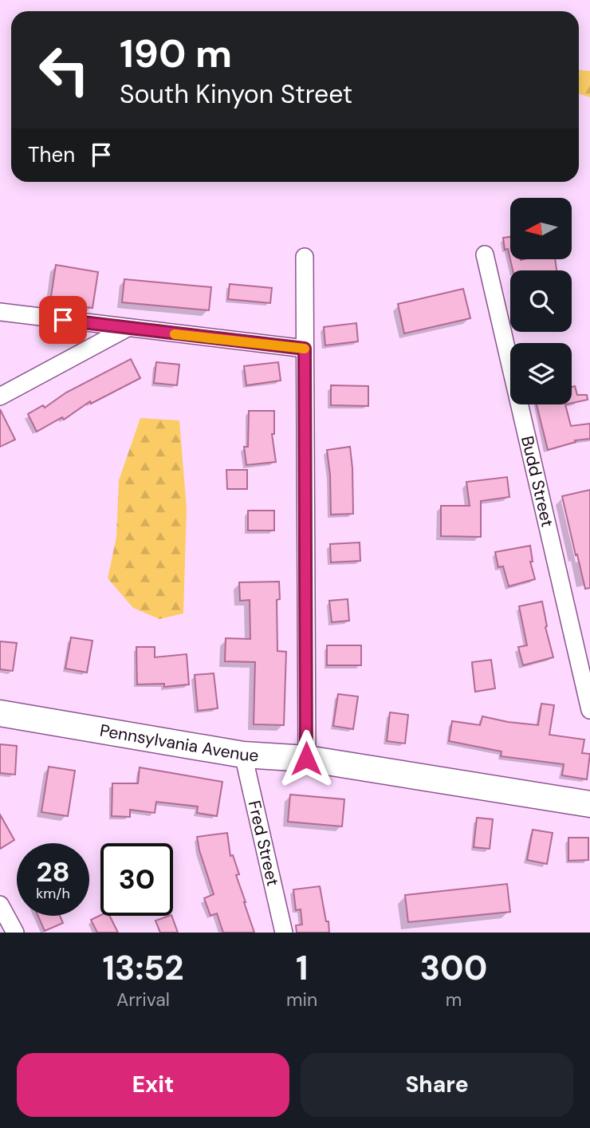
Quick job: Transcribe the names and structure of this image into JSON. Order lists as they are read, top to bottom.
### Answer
{
  "streets": {
    "main road": ["Pennsylvania Avenue"],
    "street": ["Budd Street", "Fred Street"]
  },
  "crossings": [
    ["Pennsylvania Avenue", "Fred Street"]
  ],
  "north": "left",
  "page": {
    "turn": ["190 m", "South Kinyon Street"],
    "then": "Then",
    "speed": "28 km/h",
    "limit": "30",
    "eta": [
      "13:52",
      "Arrival",
      "1",
      "min",
      "300",
      "m"
    ],
    "buttons": ["Exit", "Share"]
  }
}
